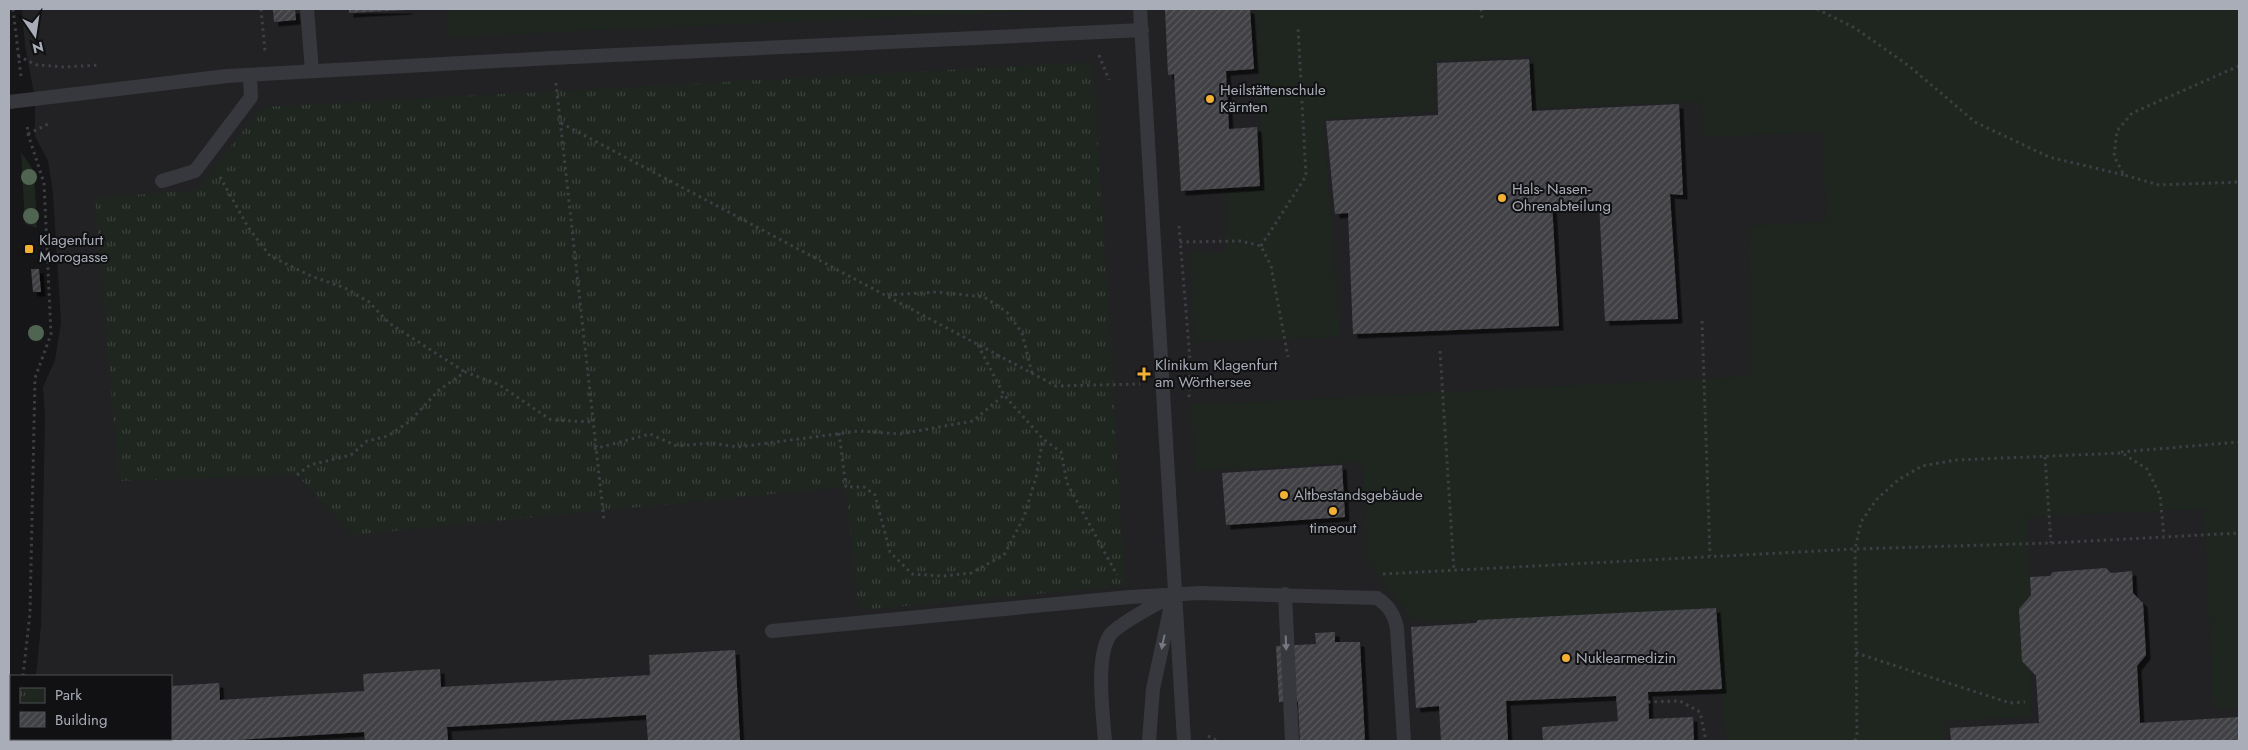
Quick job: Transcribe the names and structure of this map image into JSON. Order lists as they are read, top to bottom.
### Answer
{
  "places": {
    "other": [
      "Heilstättenschule Kärnten",
      "Hals- Nasen- Ohrenabteilung",
      "Altbestandsgebäude",
      "timeout",
      "Nuklearmedizin"
    ],
    "transit": ["Klagenfurt Morogasse"],
    "health": ["Klinikum Klagenfurt am Wörthersee"]
  },
  "legend": ["Park", "Building"],
  "north": "bottom"
}
